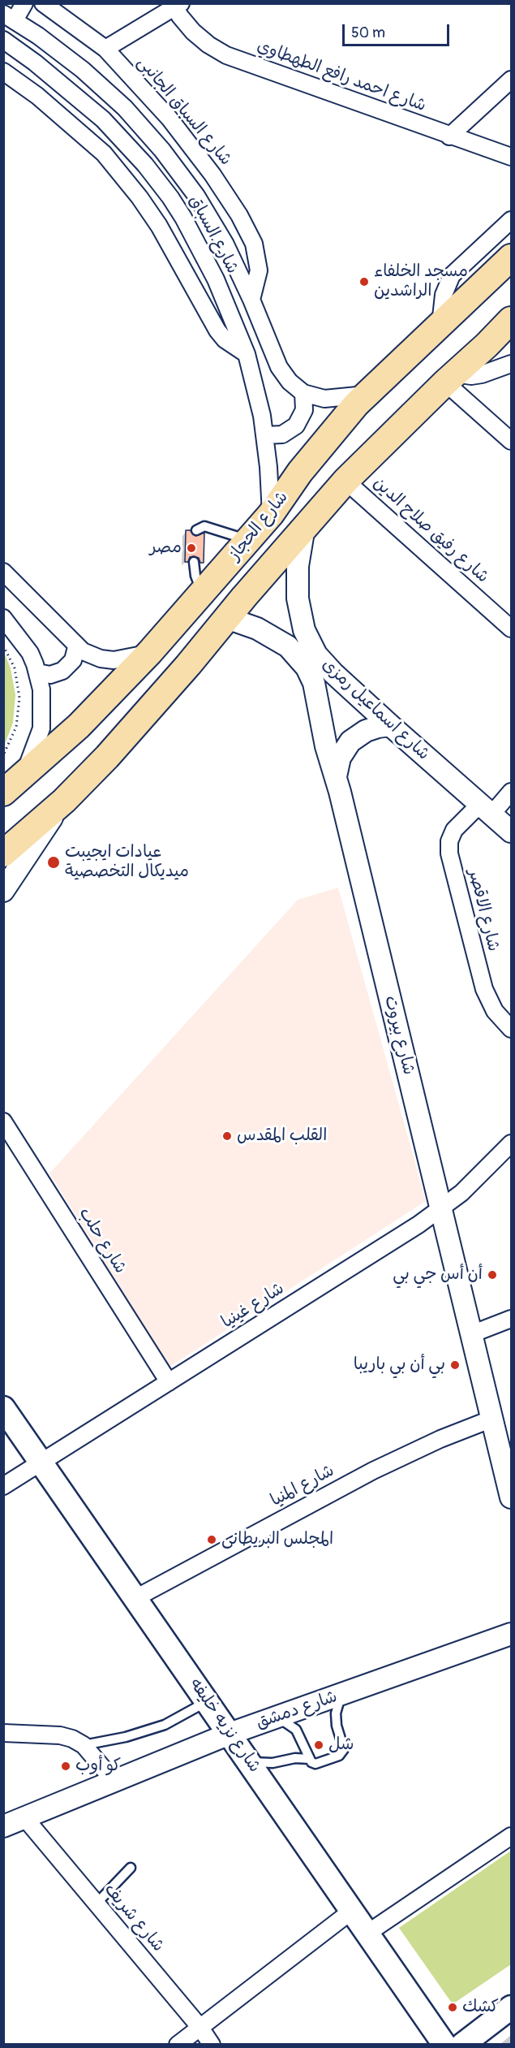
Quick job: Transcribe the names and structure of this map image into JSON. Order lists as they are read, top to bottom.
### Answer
{
  "streets": {
    "main road": ["شارع الحجاز", "شارع نزيه خليفه"],
    "street": [
      "شارع احمد رافع الطهطاوي",
      "شارع السباق الجانبى",
      "شارع السباق",
      "شارع رفيق صلاح الدين",
      "شارع اسماعيل رمزى",
      "شارع الاقصر",
      "شارع بيروت",
      "شارع حلب",
      "شارع غينيا",
      "شارع المنيا",
      "شارع دمشق",
      "شارع شريف"
    ]
  },
  "crossings": [
    ["شارع السباق الجانبى", "شارع السباق"],
    ["شارع السباق", "شارع الحجاز"],
    ["شارع الحجاز", "شارع رفيق صلاح الدين"],
    ["شارع الحجاز", "شارع اسماعيل رمزى"],
    ["شارع الحجاز", "شارع بيروت"],
    ["شارع اسماعيل رمزى", "شارع الاقصر"],
    ["شارع بيروت", "شارع غينيا"],
    ["شارع بيروت", "شارع المنيا"],
    ["شارع حلب", "شارع غينيا"],
    ["شارع غينيا", "شارع نزيه خليفه"],
    ["شارع المنيا", "شارع نزيه خليفه"],
    ["شارع دمشق", "شارع نزيه خليفه"],
    ["شارع دمشق", "شارع شريف"]
  ],
  "places": [
    "مسجد الخلفاء الراشدين",
    "مصر",
    "عيادات ايجيبت ميديكال التخصصية",
    "القلب المقدس",
    "أن أس جي بي",
    "بي أن بي باريبا",
    "المجلس البريطانى",
    "شل",
    "كو أوب",
    "كشك"
  ],
  "scale_bar": "50 m"
}
